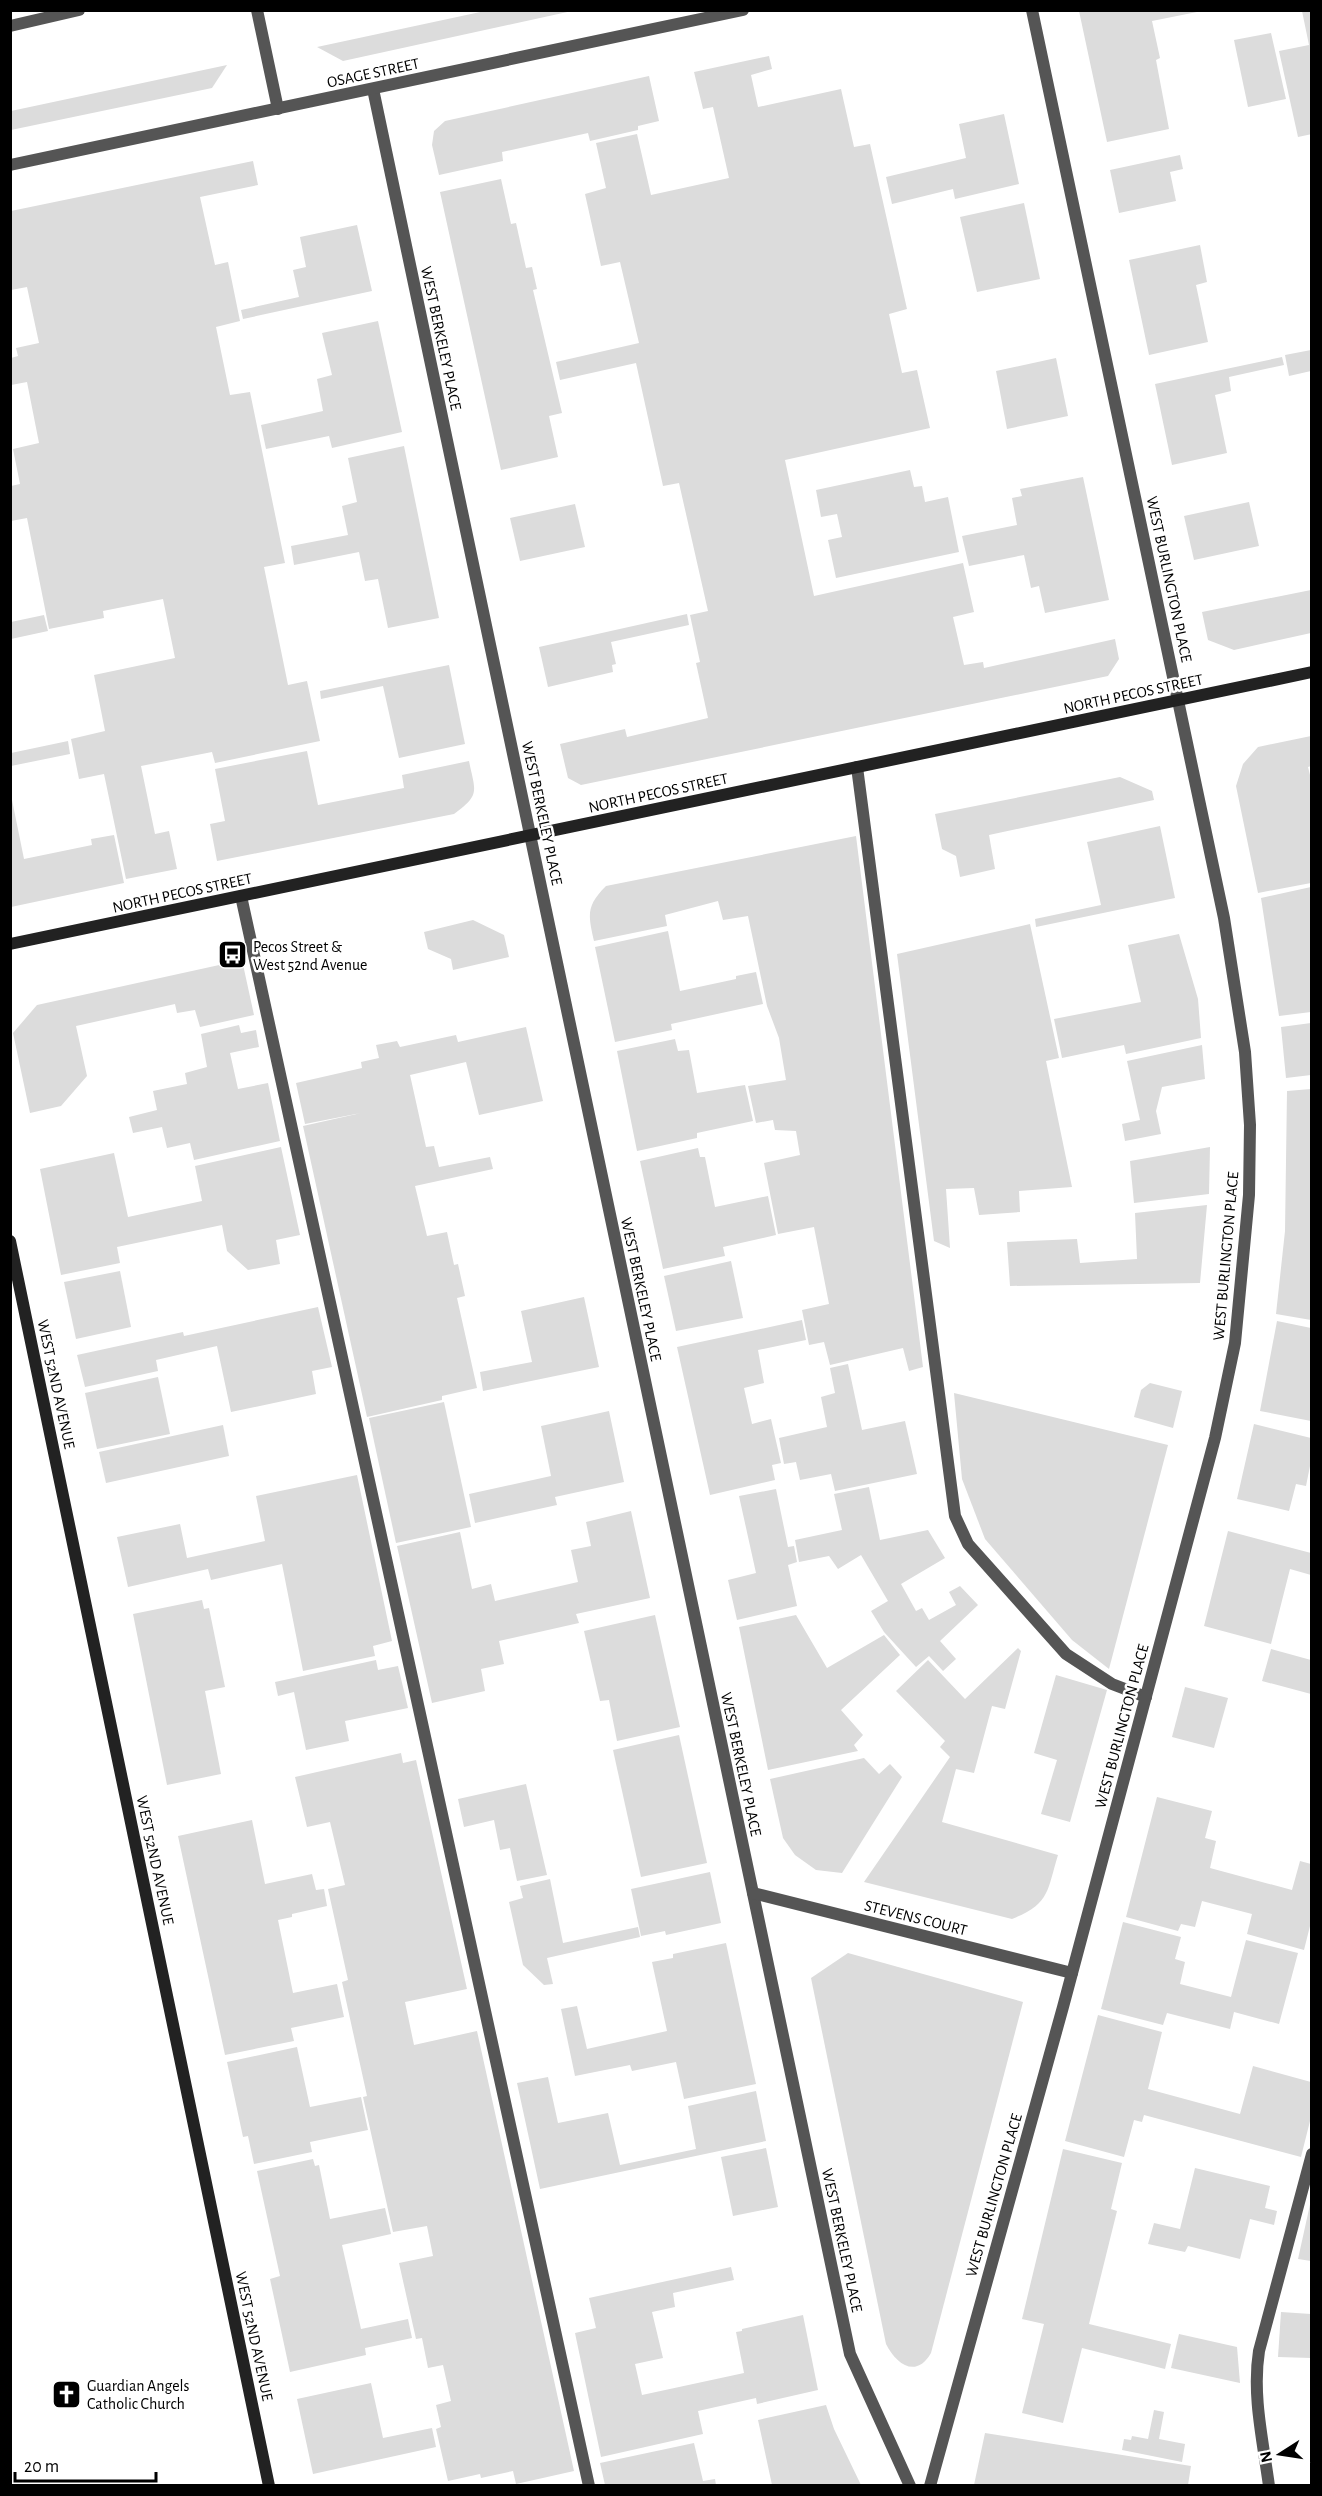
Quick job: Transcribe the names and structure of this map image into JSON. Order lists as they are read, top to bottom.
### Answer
{
  "streets": {
    "main road": ["NORTH PECOS STREET", "WEST 52ND AVENUE"],
    "street": [
      "OSAGE STREET",
      "WEST BERKELEY PLACE",
      "WEST BURLINGTON PLACE",
      "STEVENS COURT"
    ]
  },
  "crossings": [
    ["OSAGE STREET", "WEST BERKELEY PLACE"],
    ["WEST BERKELEY PLACE", "NORTH PECOS STREET"],
    ["WEST BERKELEY PLACE", "STEVENS COURT"],
    ["WEST BURLINGTON PLACE", "NORTH PECOS STREET"],
    ["WEST BURLINGTON PLACE", "STEVENS COURT"]
  ],
  "places": {
    "bus stop": ["Pecos Street & West 52nd Avenue"],
    "church": ["Guardian Angels Catholic Church"]
  },
  "scale_bar": "20 m",
  "north": "left"
}
